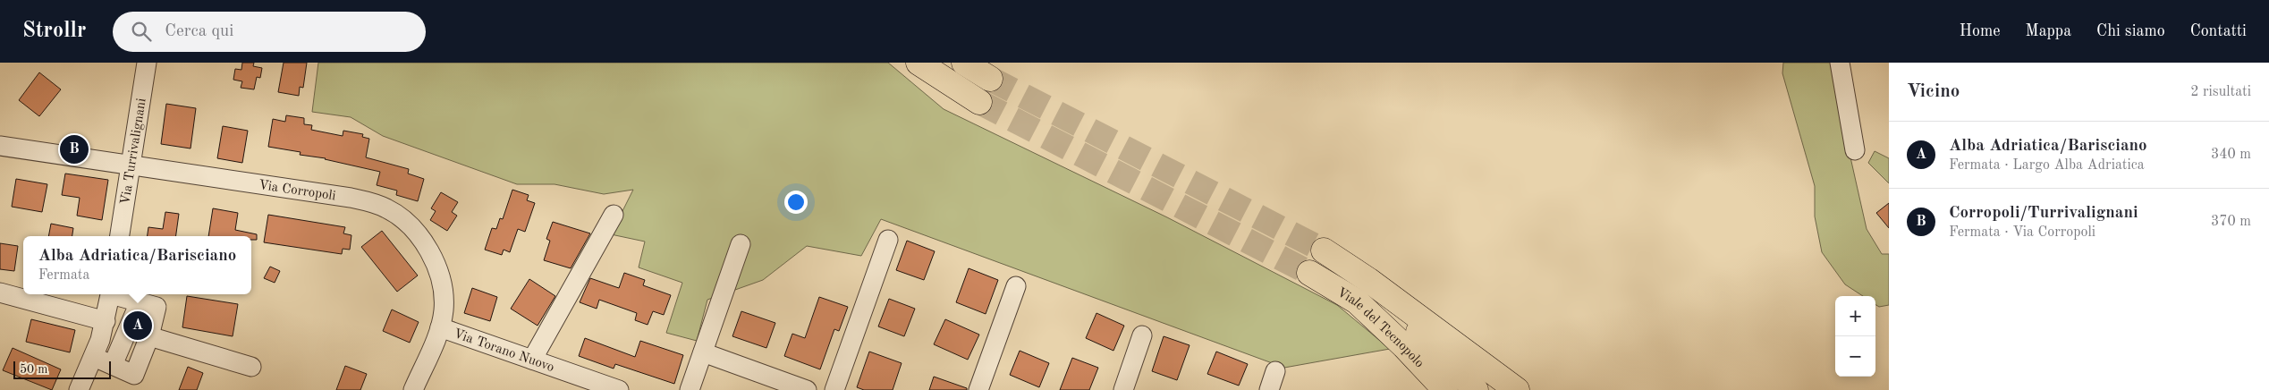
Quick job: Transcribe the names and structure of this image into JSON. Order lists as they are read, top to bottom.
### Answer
{
  "streets": {
    "highway": ["Viale del Tecnopolo"],
    "street": ["Via Turrivalignani", "Via Corropoli", "Via Torano Nuovo"]
  },
  "crossings": [
    ["Via Turrivalignani", "Via Corropoli"],
    ["Via Corropoli", "Via Torano Nuovo"]
  ],
  "scale_bar": "50 m",
  "page": {
    "header": "Strollr",
    "search": "Cerca qui",
    "nav": [
      "Home",
      "Mappa",
      "Chi siamo",
      "Contatti"
    ],
    "heading": ["Vicino", "2 risultati"],
    "list": [
      {
        "mark": "A",
        "name": "Alba Adriatica/Barisciano",
        "note": "Fermata · Largo Alba Adriatica",
        "value": "340 m"
      },
      {
        "mark": "B",
        "name": "Corropoli/Turrivalignani",
        "note": "Fermata · Via Corropoli",
        "value": "370 m"
      }
    ],
    "pins": ["B", "A"],
    "popup": ["Alba Adriatica/Barisciano", "Fermata"],
    "map_buttons": ["+", "−"],
    "scale": "50 m"
  }
}
